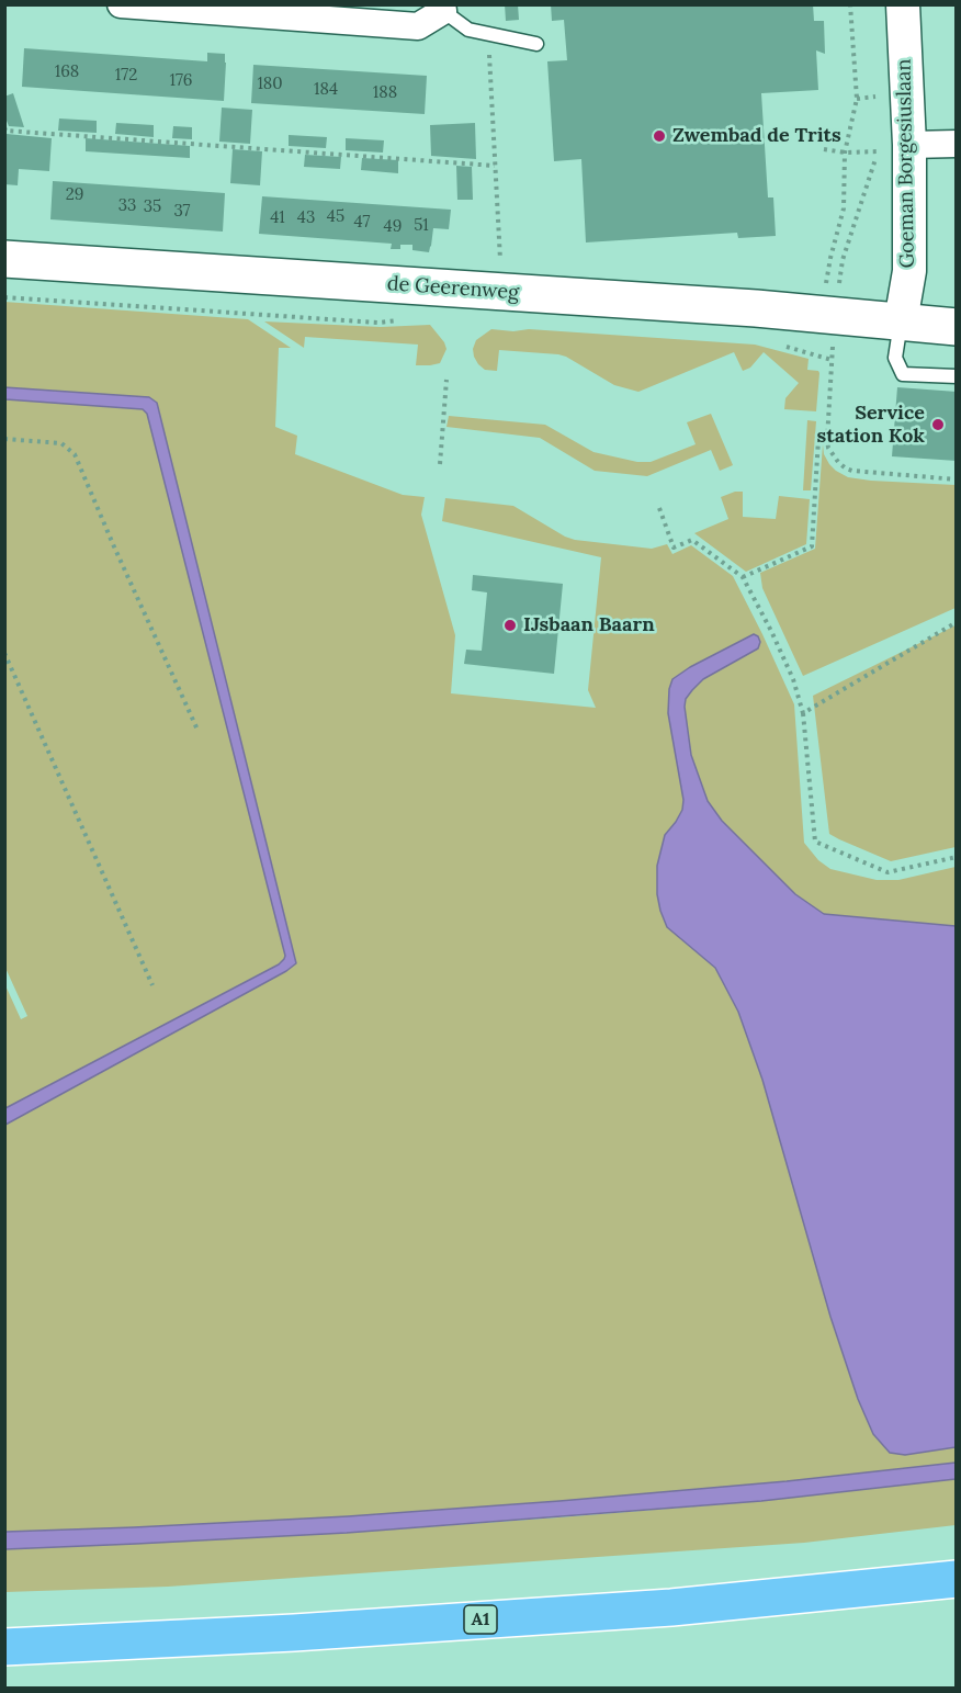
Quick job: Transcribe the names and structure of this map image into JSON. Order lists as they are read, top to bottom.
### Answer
{
  "streets": {
    "highway": ["A1"],
    "main road": ["de Geerenweg"],
    "street": ["Goeman Borgesiuslaan"]
  },
  "crossings": [
    ["Goeman Borgesiuslaan", "de Geerenweg"]
  ],
  "places": ["Zwembad de Trits", "Service station Kok", "IJsbaan Baarn"],
  "house_numbers": [
    "168",
    "172",
    "176",
    "180",
    "184",
    "188",
    "29",
    "33",
    "35",
    "37",
    "45",
    "41",
    "43",
    "47",
    "51",
    "49"
  ]
}
